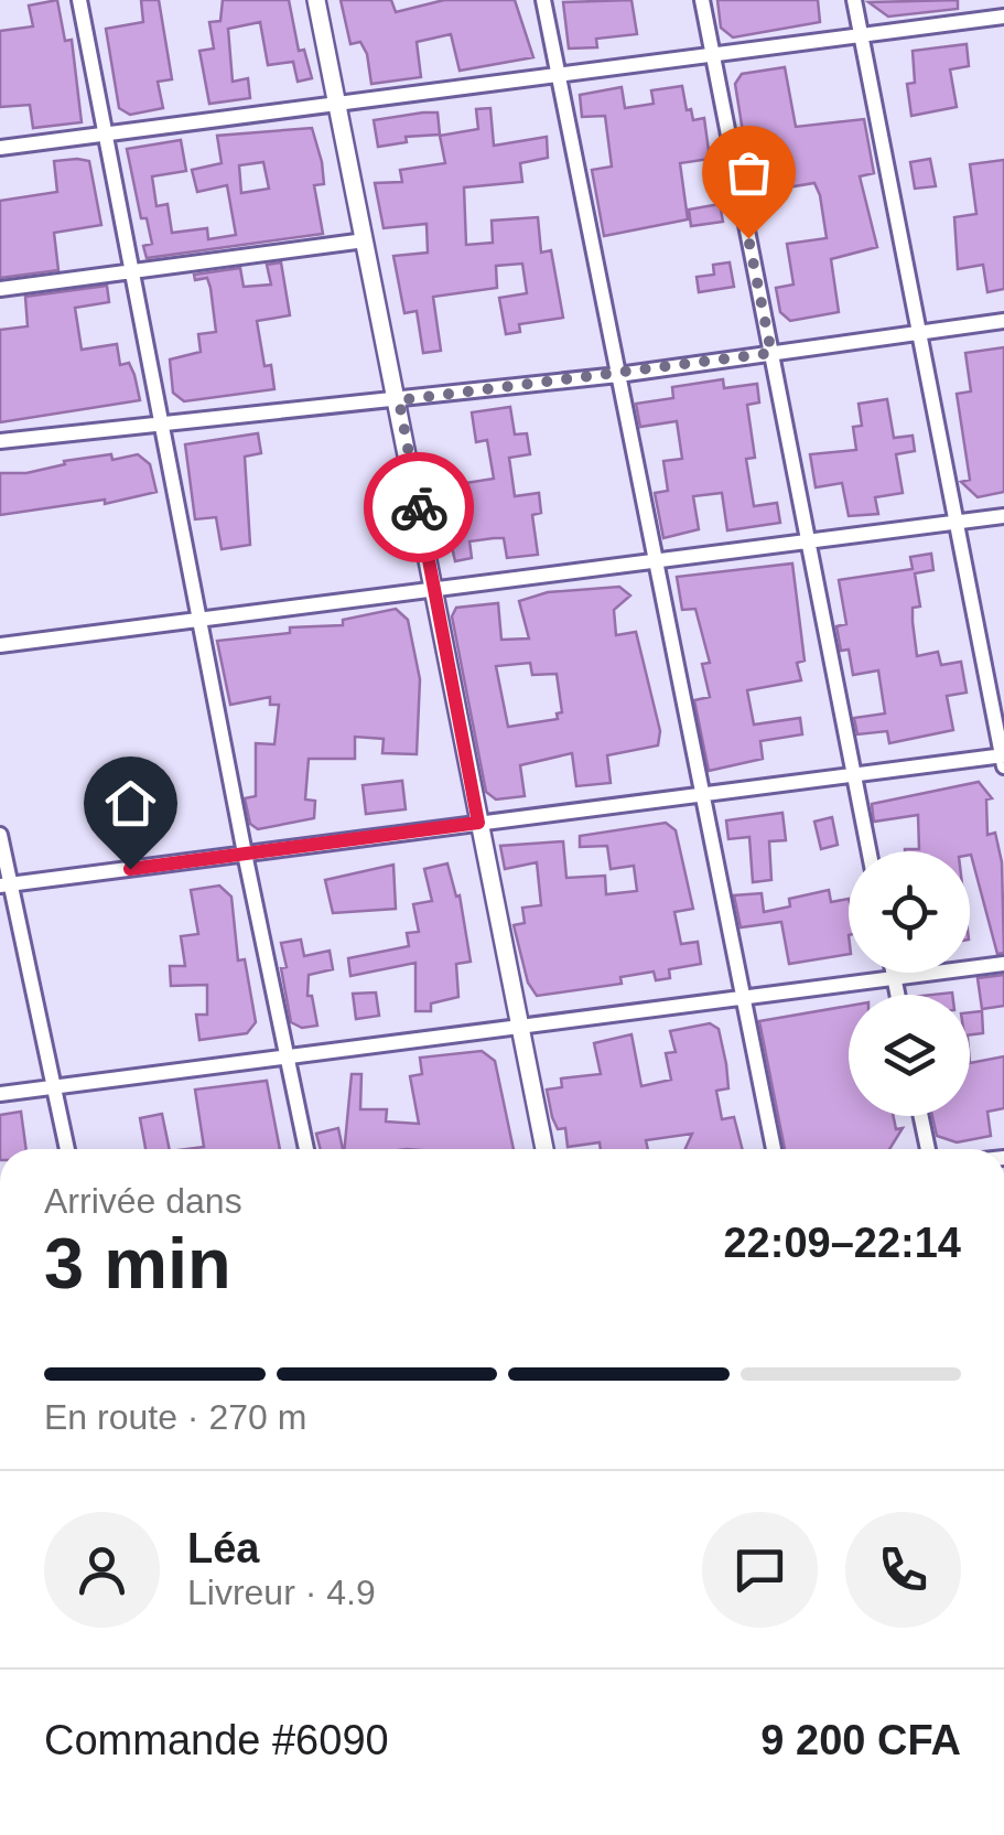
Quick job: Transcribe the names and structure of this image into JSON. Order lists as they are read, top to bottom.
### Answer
{
  "page": {
    "heading": ["3 min", "Arrivée dans", "22:09–22:14"],
    "panel": [
      "Léa",
      "Livreur · 4.9",
      "Commande #6090",
      "9 200 CFA"
    ],
    "bar": "En route · 270 m"
  }
}
